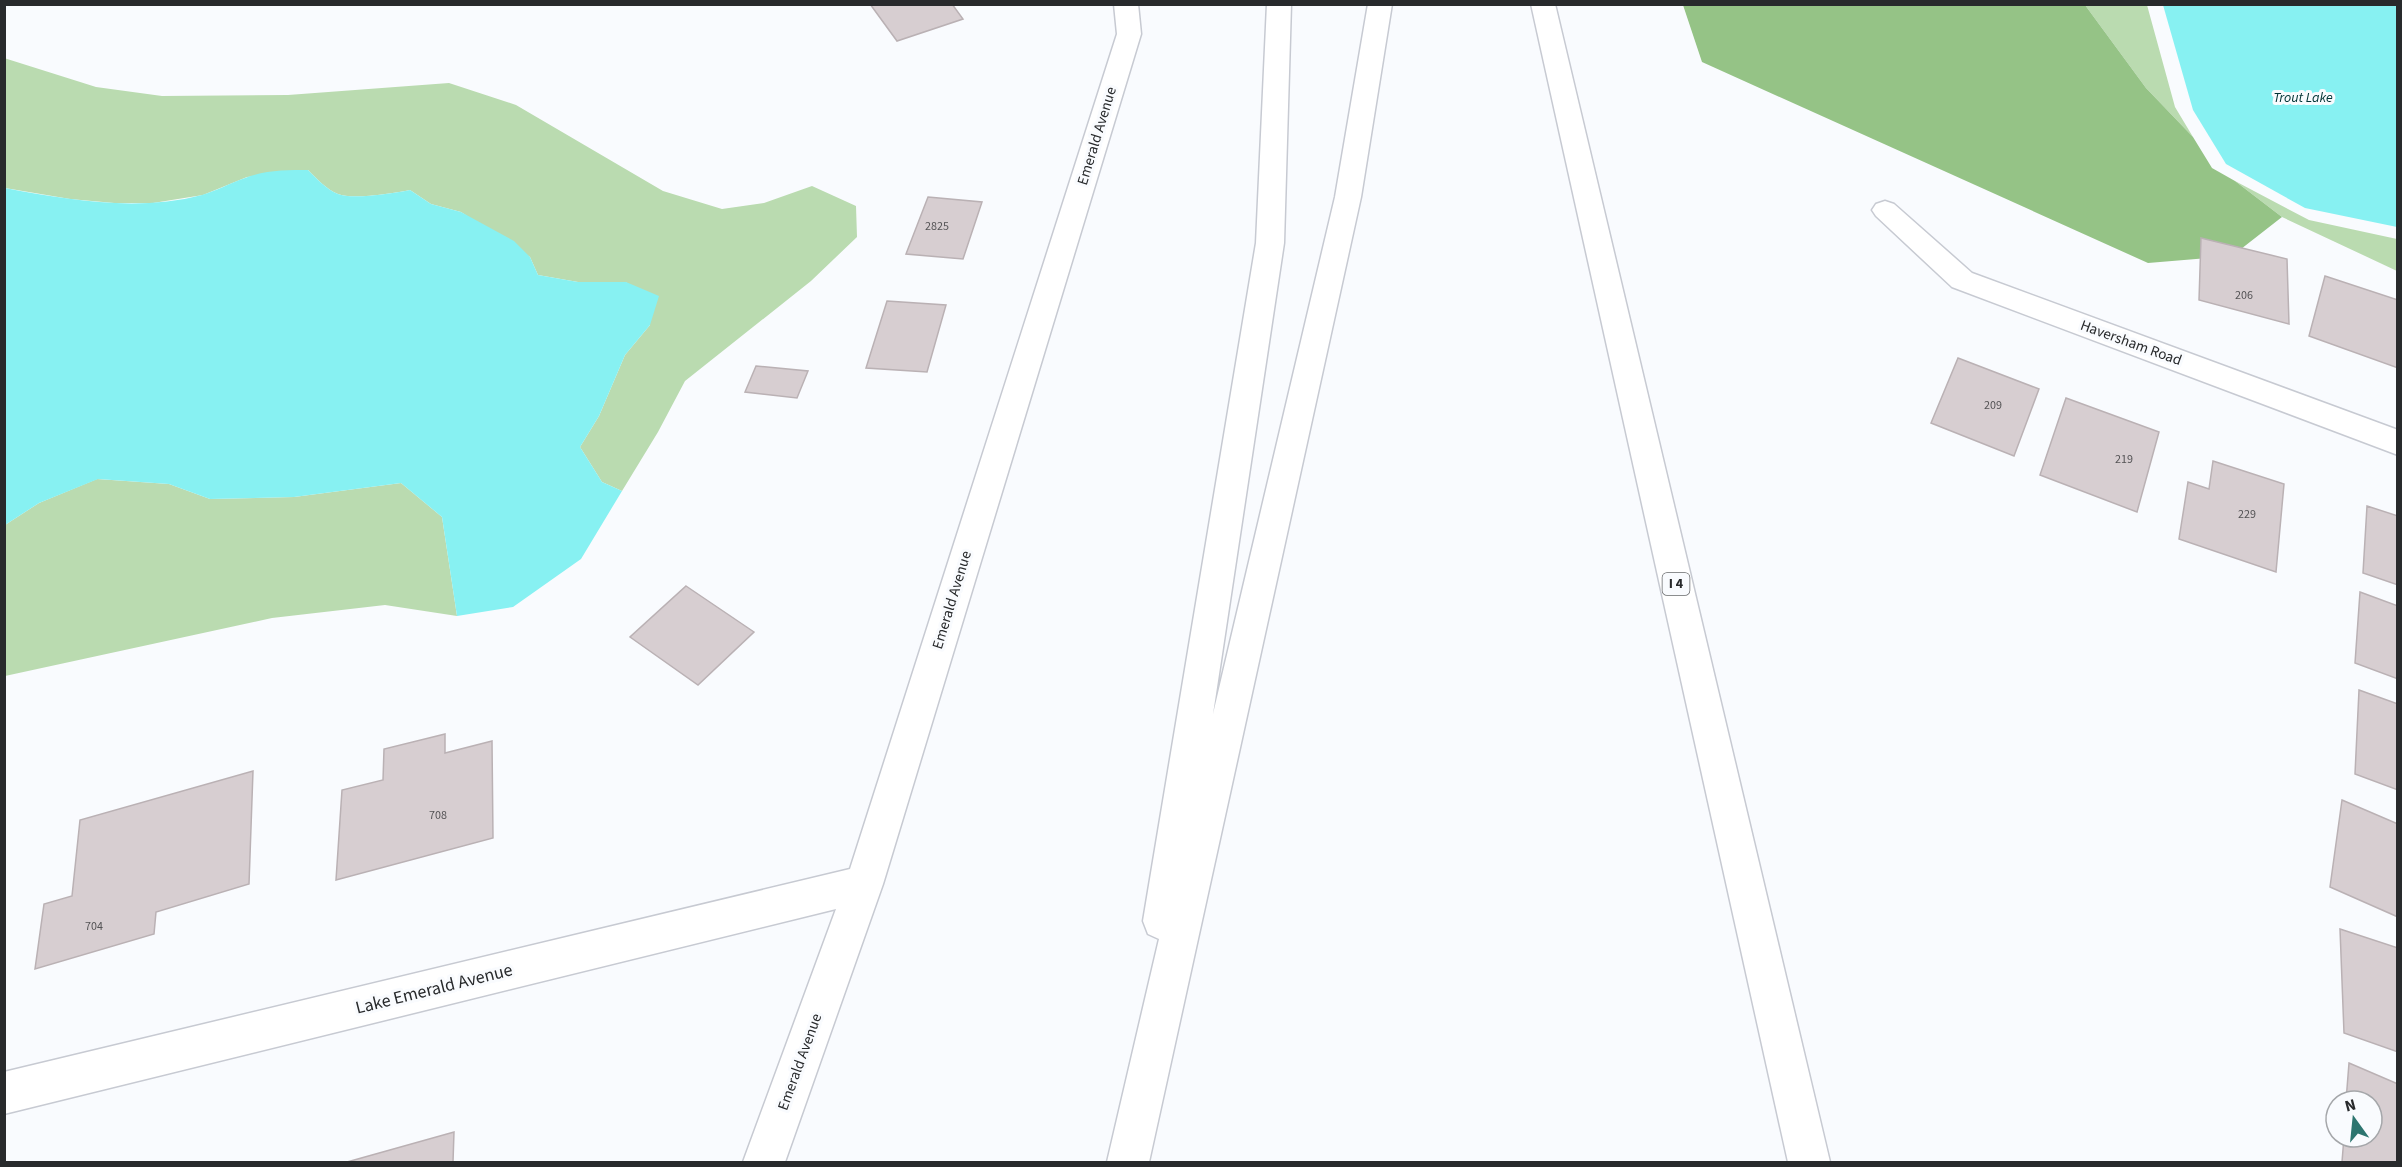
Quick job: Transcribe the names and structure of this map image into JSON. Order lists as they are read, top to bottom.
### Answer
{
  "streets": {
    "main road": [
      "Emerald Avenue",
      "Haversham Road",
      "I 4",
      "Lake Emerald Avenue"
    ]
  },
  "crossings": [
    ["Emerald Avenue", "Lake Emerald Avenue"]
  ],
  "water": ["Trout Lake"],
  "house_numbers": [
    "2825",
    "206",
    "209",
    "219",
    "229",
    "708",
    "704"
  ],
  "north": "top"
}
